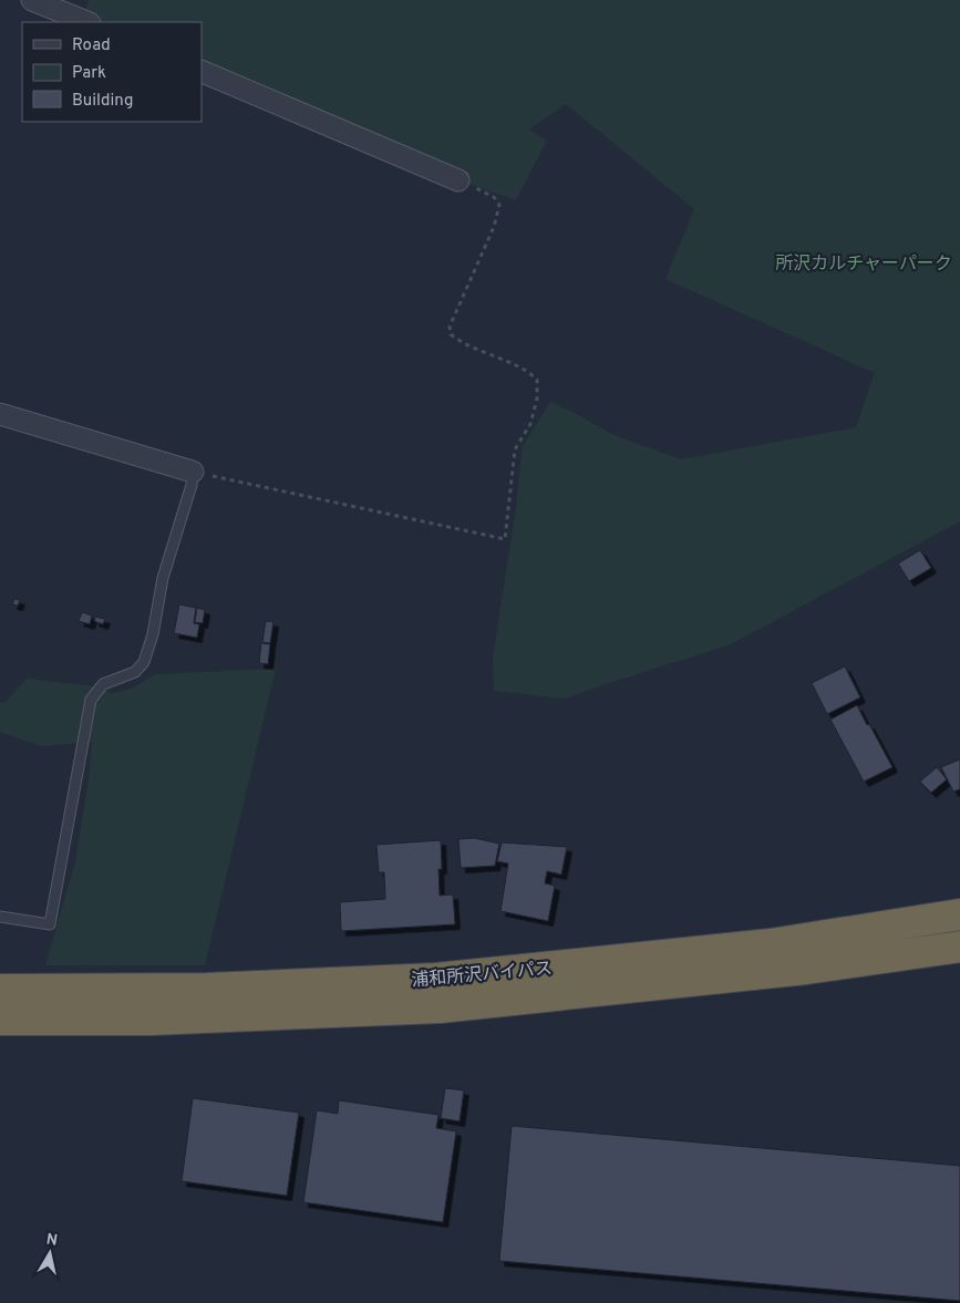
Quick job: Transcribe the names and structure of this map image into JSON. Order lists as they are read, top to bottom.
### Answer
{
  "streets": {
    "highway": ["浦和所沢バイパス"]
  },
  "parks": ["所沢カルチャーパーク"],
  "legend": ["Road", "Park", "Building"],
  "north": "top"
}
